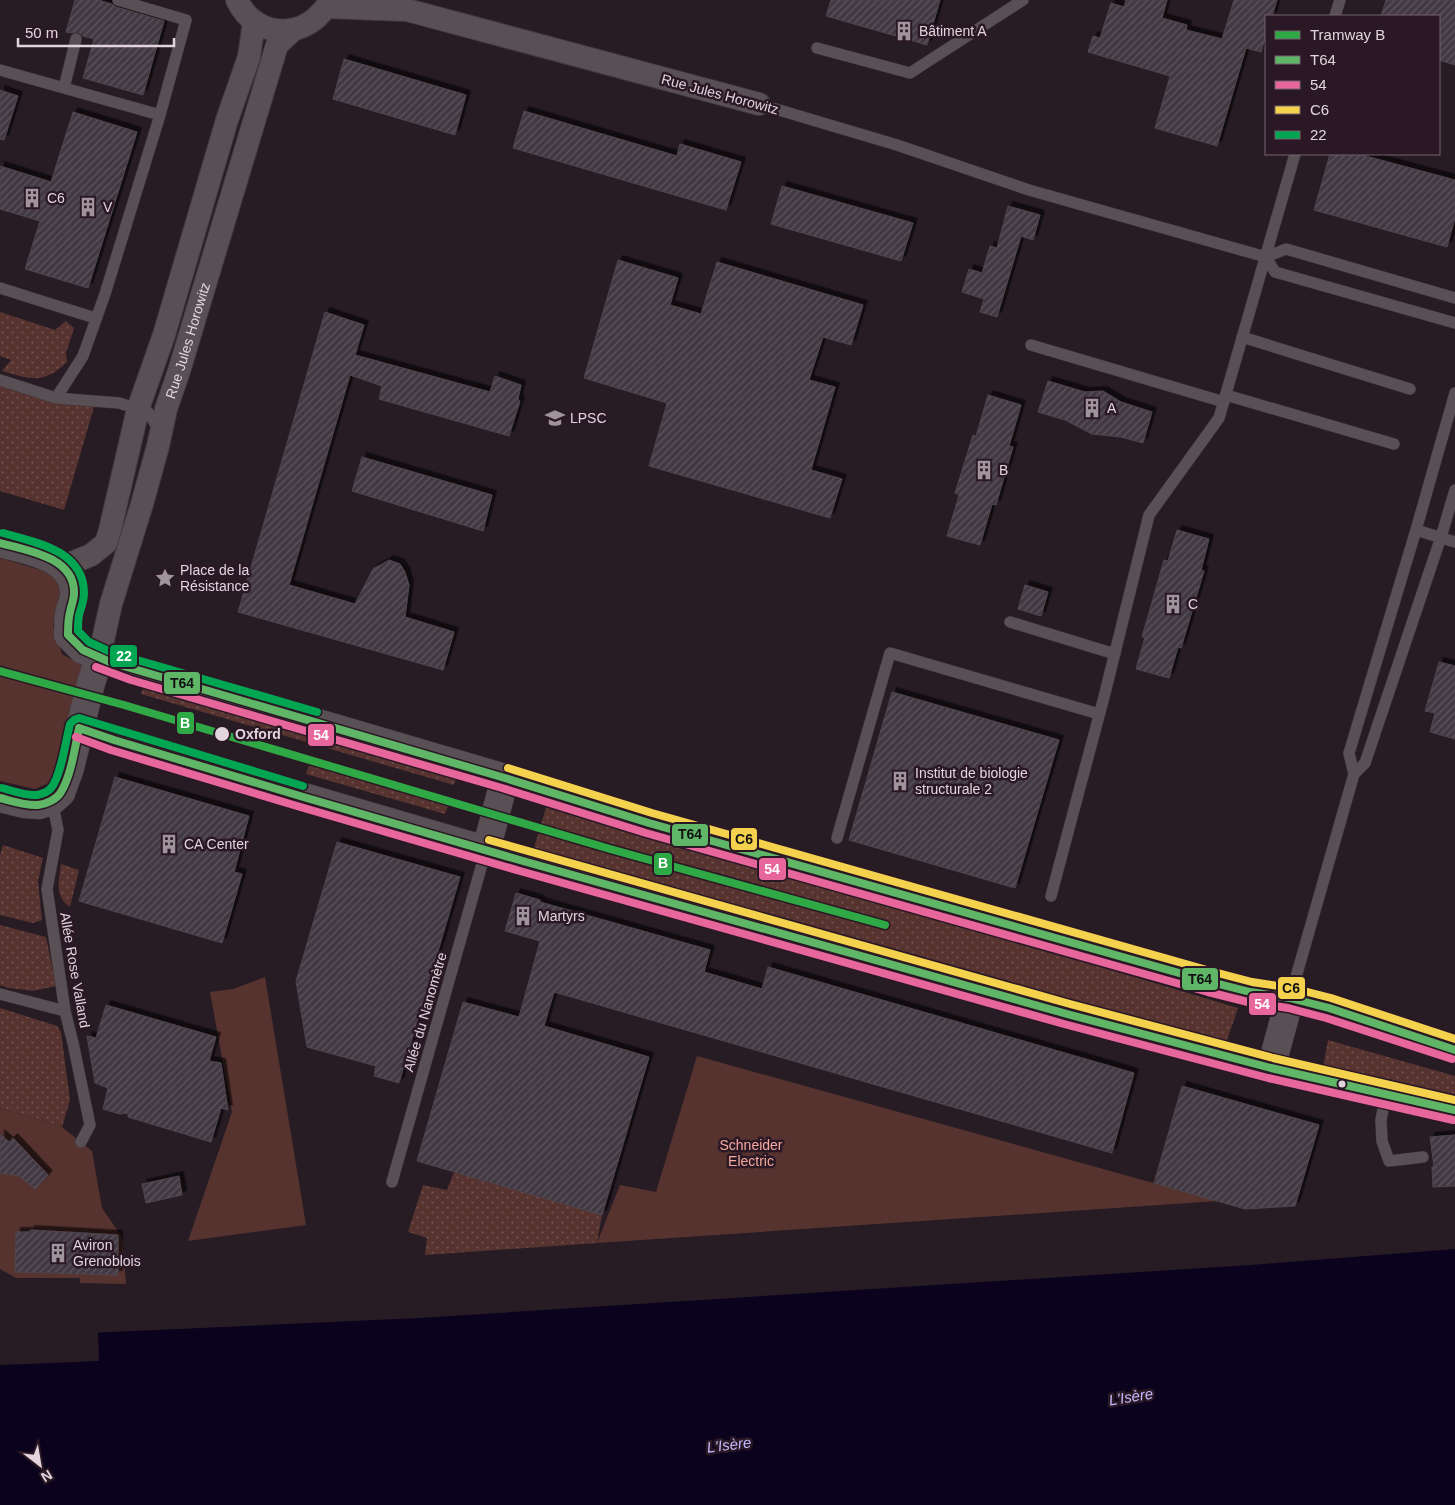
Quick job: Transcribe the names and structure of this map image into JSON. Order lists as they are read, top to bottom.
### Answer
{
  "streets": {
    "street": ["Rue Jules Horowitz"],
    "lane": ["Allée Rose Valland", "Allée du Nanomètre"]
  },
  "water": ["L'Isère"],
  "parks": ["Schneider Electric"],
  "places": {
    "building": [
      "Bâtiment A",
      "C6",
      "V",
      "A",
      "B",
      "C",
      "Institut de biologie structurale 2",
      "CA Center",
      "Martyrs",
      "Aviron Grenoblois"
    ],
    "school or university": ["LPSC"],
    "place": ["Place de la Résistance"],
    "other": ["Oxford"]
  },
  "lines": [
    "transit line 22",
    "transit line T64",
    "transit line 54",
    "tram line B",
    "transit line C6"
  ],
  "legend": [
    "Tramway B",
    "T64",
    "54",
    "C6",
    "22"
  ],
  "scale_bar": "50 m",
  "north": "bottom right"
}
